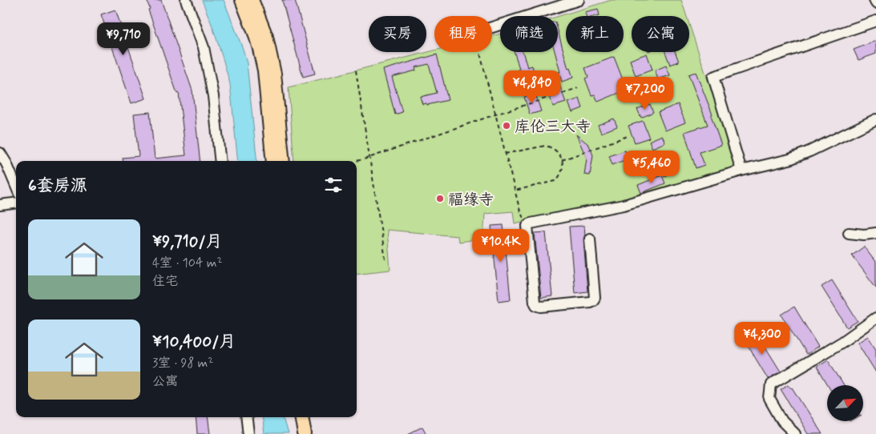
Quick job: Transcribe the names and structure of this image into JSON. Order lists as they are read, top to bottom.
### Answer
{
  "places": ["库伦三大寺", "福缘寺"],
  "north": "top right",
  "page": {
    "chip": [
      "买房",
      "租房",
      "筛选",
      "新上",
      "公寓"
    ],
    "price": [
      "¥9,710",
      "¥4,840",
      "¥7,200",
      "¥5,460",
      "¥10.4K",
      "¥4,300"
    ],
    "heading": "6套房源",
    "list": [
      {
        "name": "¥9,710/月",
        "note": "4室 · 104 m² · 住宅"
      },
      {
        "name": "¥10,400/月",
        "note": "3室 · 98 m² · 公寓"
      }
    ]
  }
}
